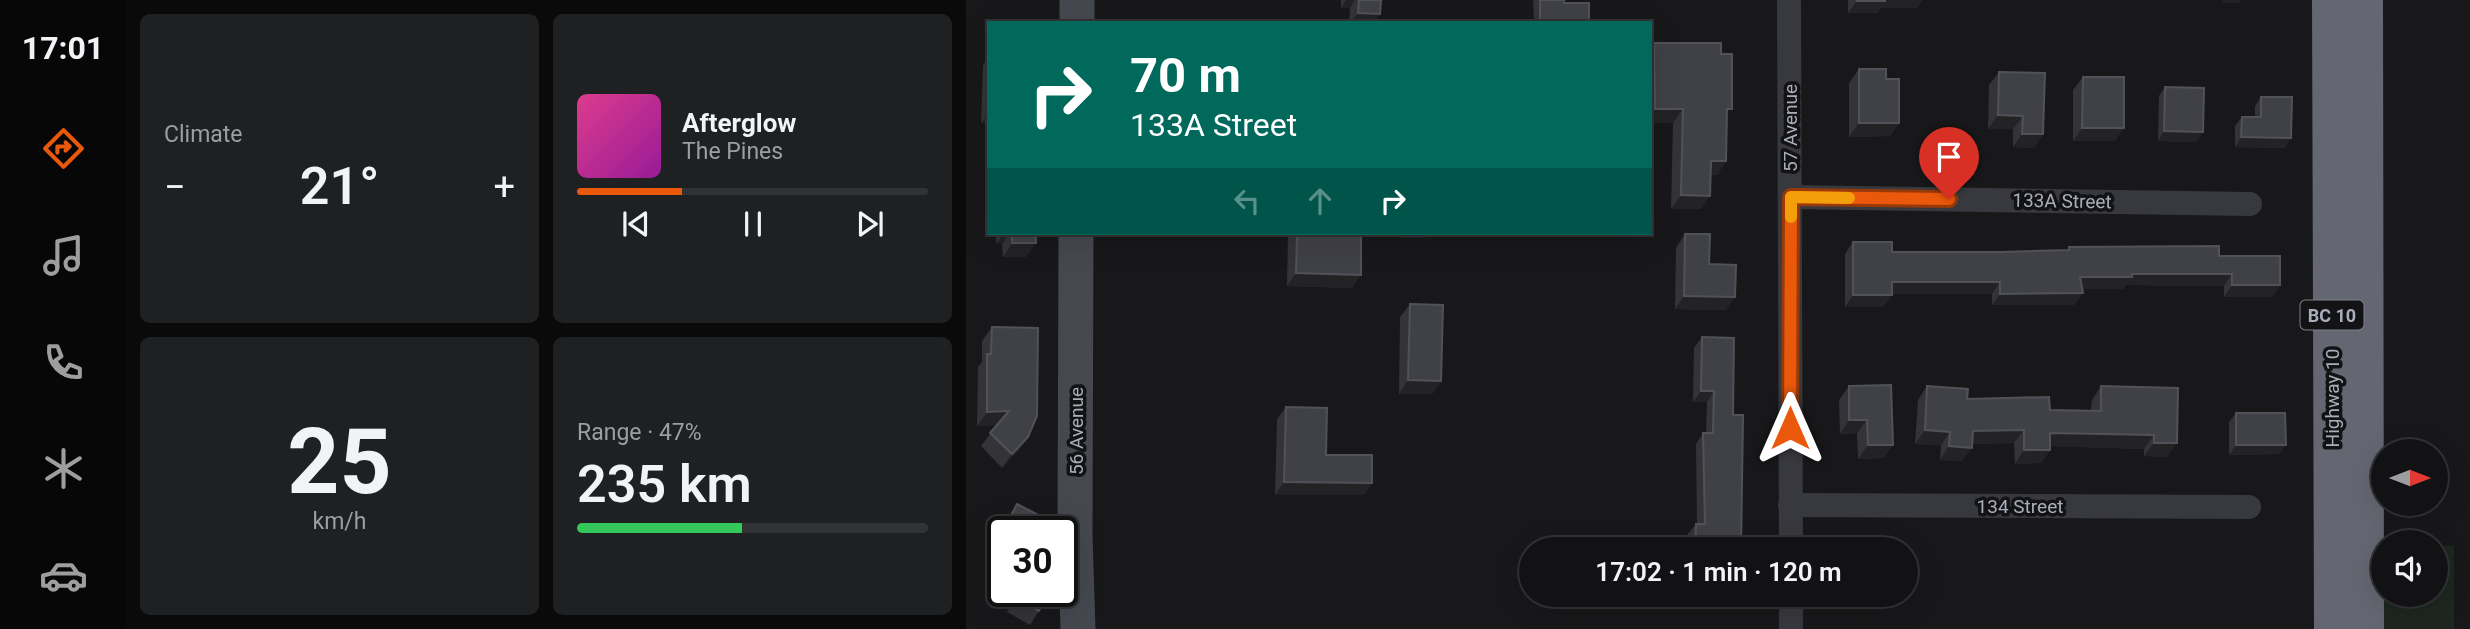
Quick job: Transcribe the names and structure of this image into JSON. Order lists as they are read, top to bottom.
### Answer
{
  "streets": {
    "highway": ["BC 10", "Highway 10"],
    "street": [
      "57 Avenue",
      "133A Street",
      "56 Avenue",
      "134 Street"
    ]
  },
  "crossings": [
    ["57 Avenue", "133A Street"],
    ["57 Avenue", "134 Street"]
  ],
  "north": "right",
  "page": {
    "tabs": "17:01",
    "tile": [
      "Climate",
      ["25", "km/h"],
      ["Range · 47%", "235 km"]
    ],
    "turn": ["70 m", "133A Street"],
    "song": ["Afterglow", "The Pines"],
    "heat": ["−", "21°", "+"],
    "limit": "30",
    "trip": "17:02 · 1 min · 120 m"
  }
}
